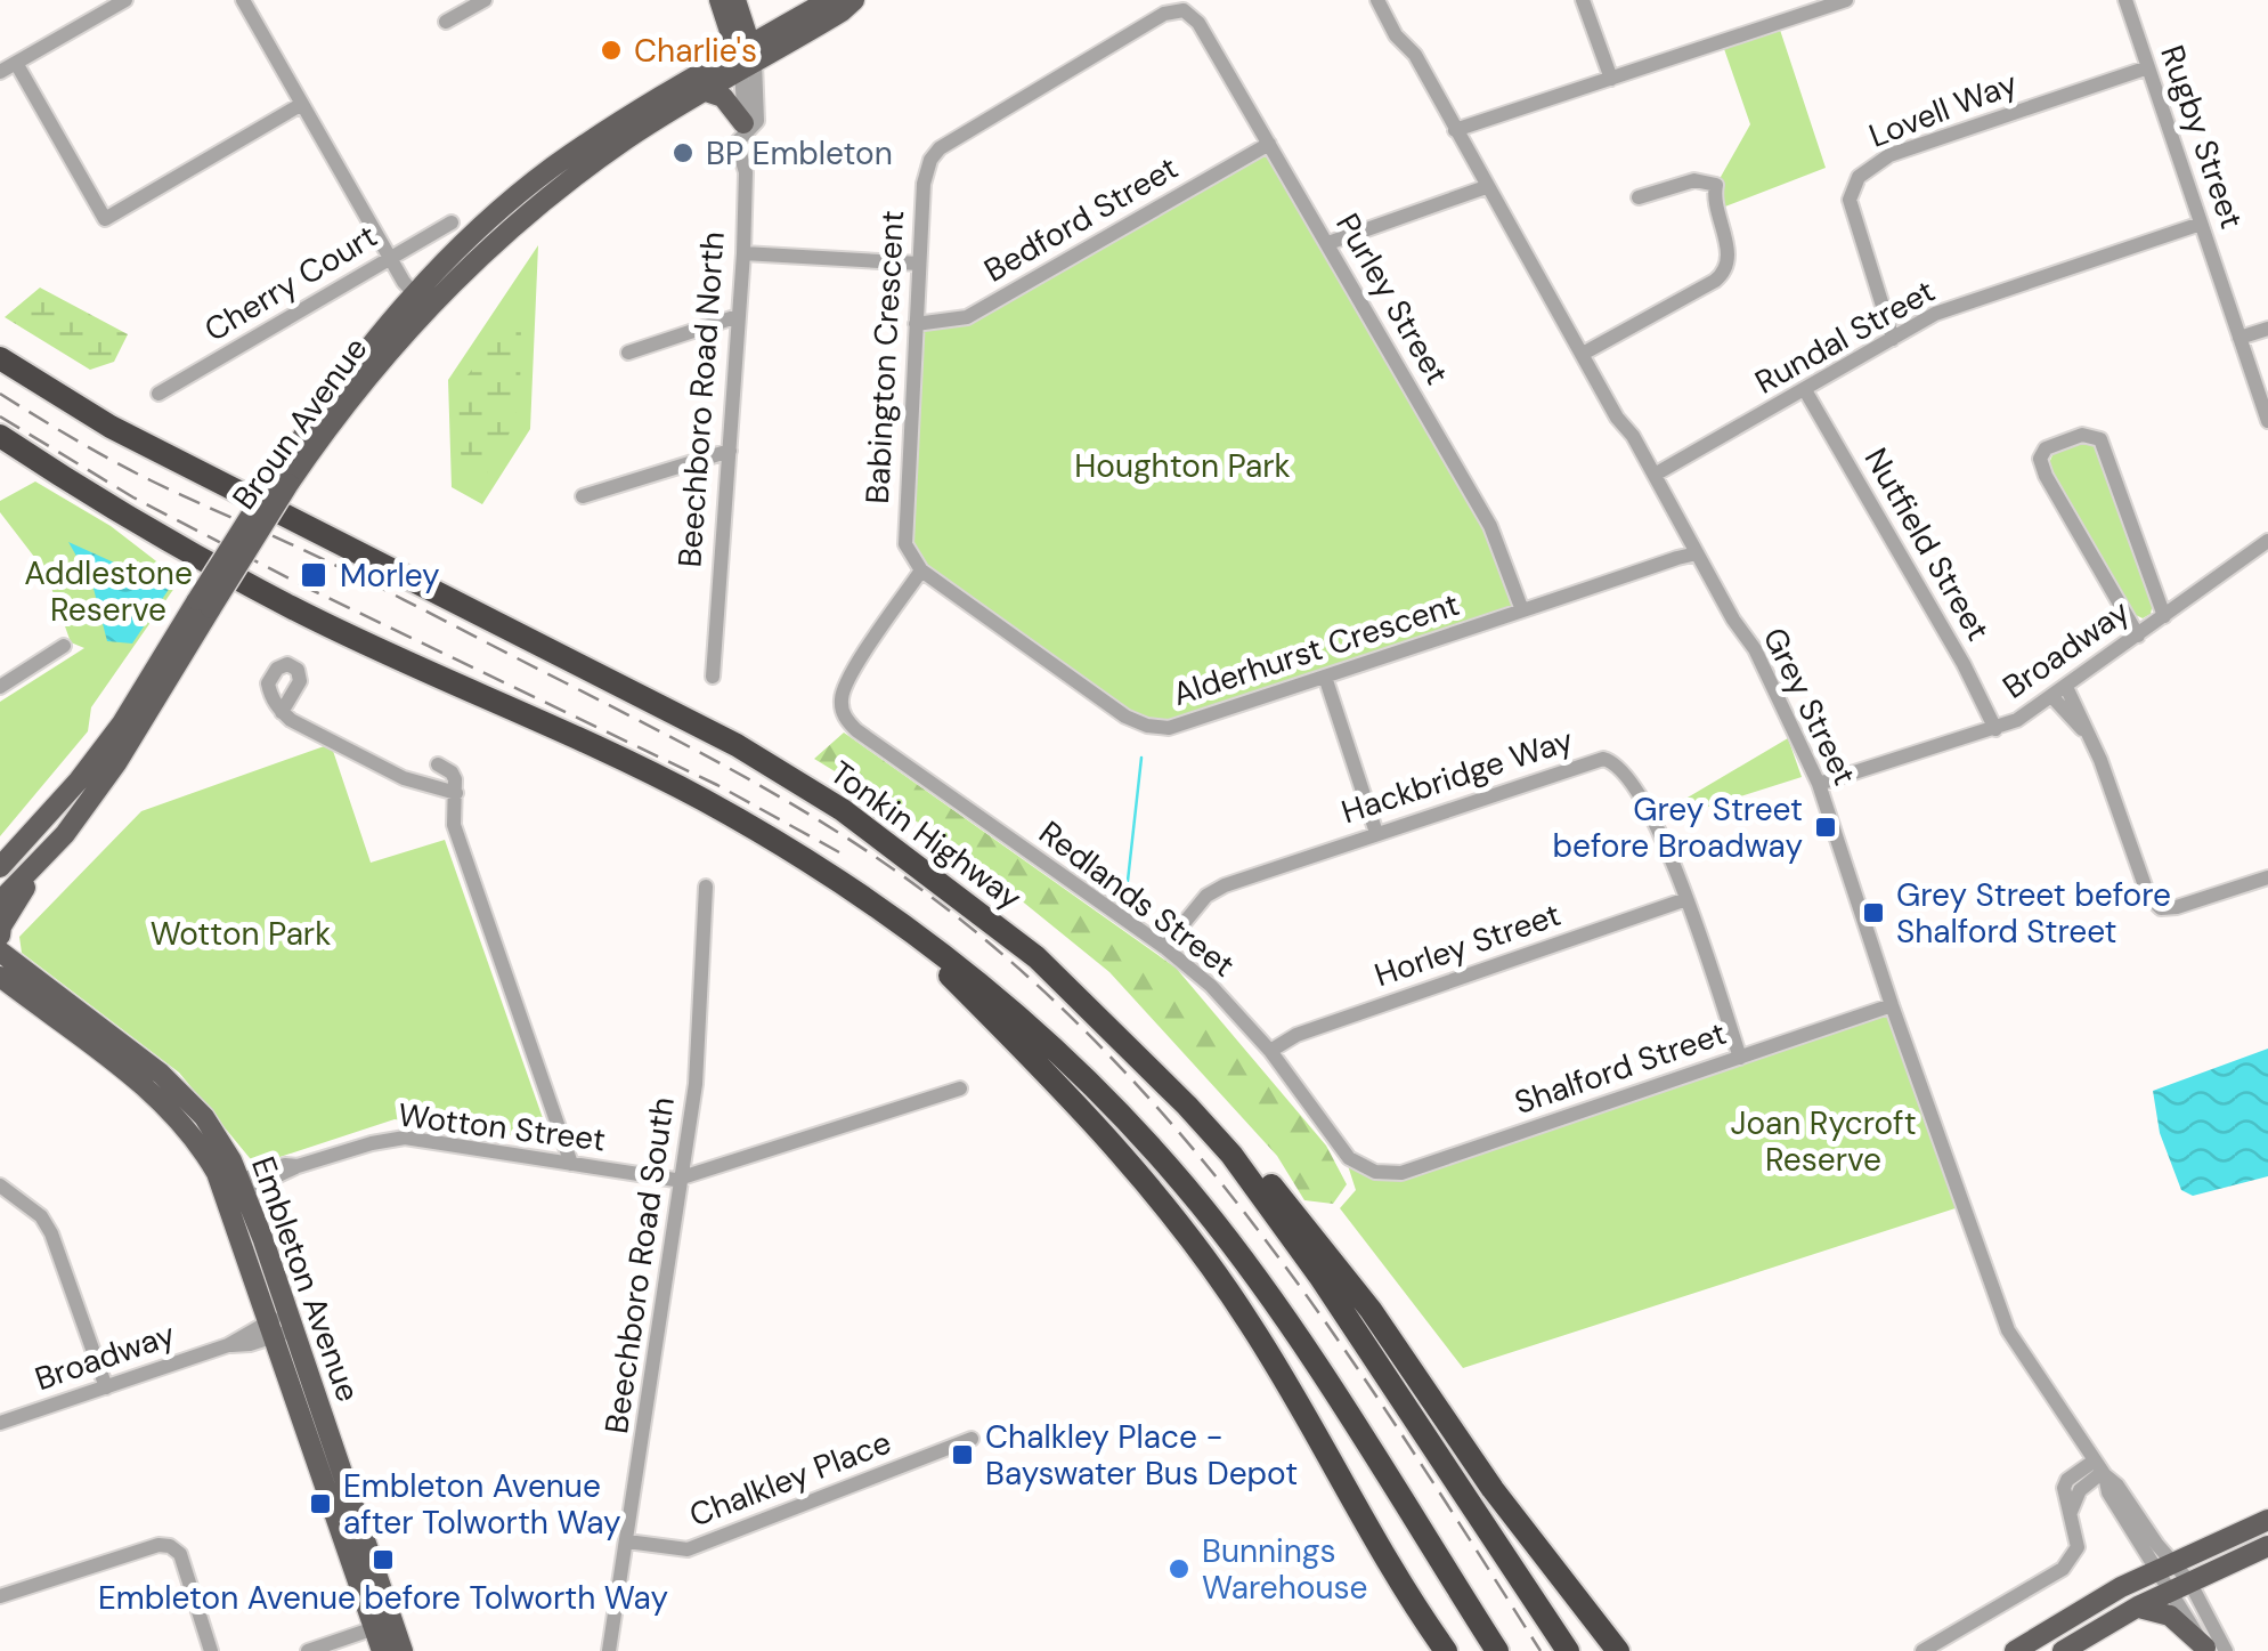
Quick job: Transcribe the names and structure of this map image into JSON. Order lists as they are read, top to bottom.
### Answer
{
  "streets": {
    "highway": ["Tonkin Highway"],
    "main road": ["Beechboro Road North", "Broun Avenue", "Embleton Avenue"],
    "street": [
      "Lovell Way",
      "Rugby Street",
      "Bedford Street",
      "Cherry Court",
      "Purley Street",
      "Rundal Street",
      "Babington Crescent",
      "Nutfield Street",
      "Alderhurst Crescent",
      "Broadway",
      "Grey Street",
      "Hackbridge Way",
      "Redlands Street",
      "Horley Street",
      "Shalford Street",
      "Wotton Street",
      "Beechboro Road South",
      "Chalkley Place"
    ]
  },
  "crossings": [
    ["Lovell Way", "Rugby Street"],
    ["Lovell Way", "Rundal Street"],
    ["Rugby Street", "Rundal Street"],
    ["Bedford Street", "Purley Street"],
    ["Bedford Street", "Babington Crescent"],
    ["Purley Street", "Babington Crescent"],
    ["Purley Street", "Alderhurst Crescent"],
    ["Rundal Street", "Nutfield Street"],
    ["Rundal Street", "Grey Street"],
    ["Babington Crescent", "Alderhurst Crescent"],
    ["Babington Crescent", "Redlands Street"],
    ["Beechboro Road North", "Broun Avenue"],
    ["Nutfield Street", "Broadway"],
    ["Alderhurst Crescent", "Grey Street"],
    ["Alderhurst Crescent", "Redlands Street"],
    ["Broadway", "Grey Street"],
    ["Broadway", "Embleton Avenue"],
    ["Grey Street", "Shalford Street"],
    ["Hackbridge Way", "Redlands Street"],
    ["Hackbridge Way", "Horley Street"],
    ["Hackbridge Way", "Shalford Street"],
    ["Redlands Street", "Horley Street"],
    ["Redlands Street", "Shalford Street"],
    ["Wotton Street", "Beechboro Road South"],
    ["Wotton Street", "Embleton Avenue"],
    ["Beechboro Road South", "Chalkley Place"]
  ],
  "parks": [
    "Houghton Park",
    "Addlestone Reserve",
    "Wotton Park",
    "Joan Rycroft Reserve"
  ],
  "places": {
    "other": ["Charlie's", "BP Embleton", "Bunnings Warehouse"],
    "transit": [
      "Morley",
      "Grey Street before Broadway",
      "Grey Street before Shalford Street",
      "Chalkley Place - Bayswater Bus Depot",
      "Embleton Avenue after Tolworth Way",
      "Embleton Avenue before Tolworth Way"
    ]
  }
}
